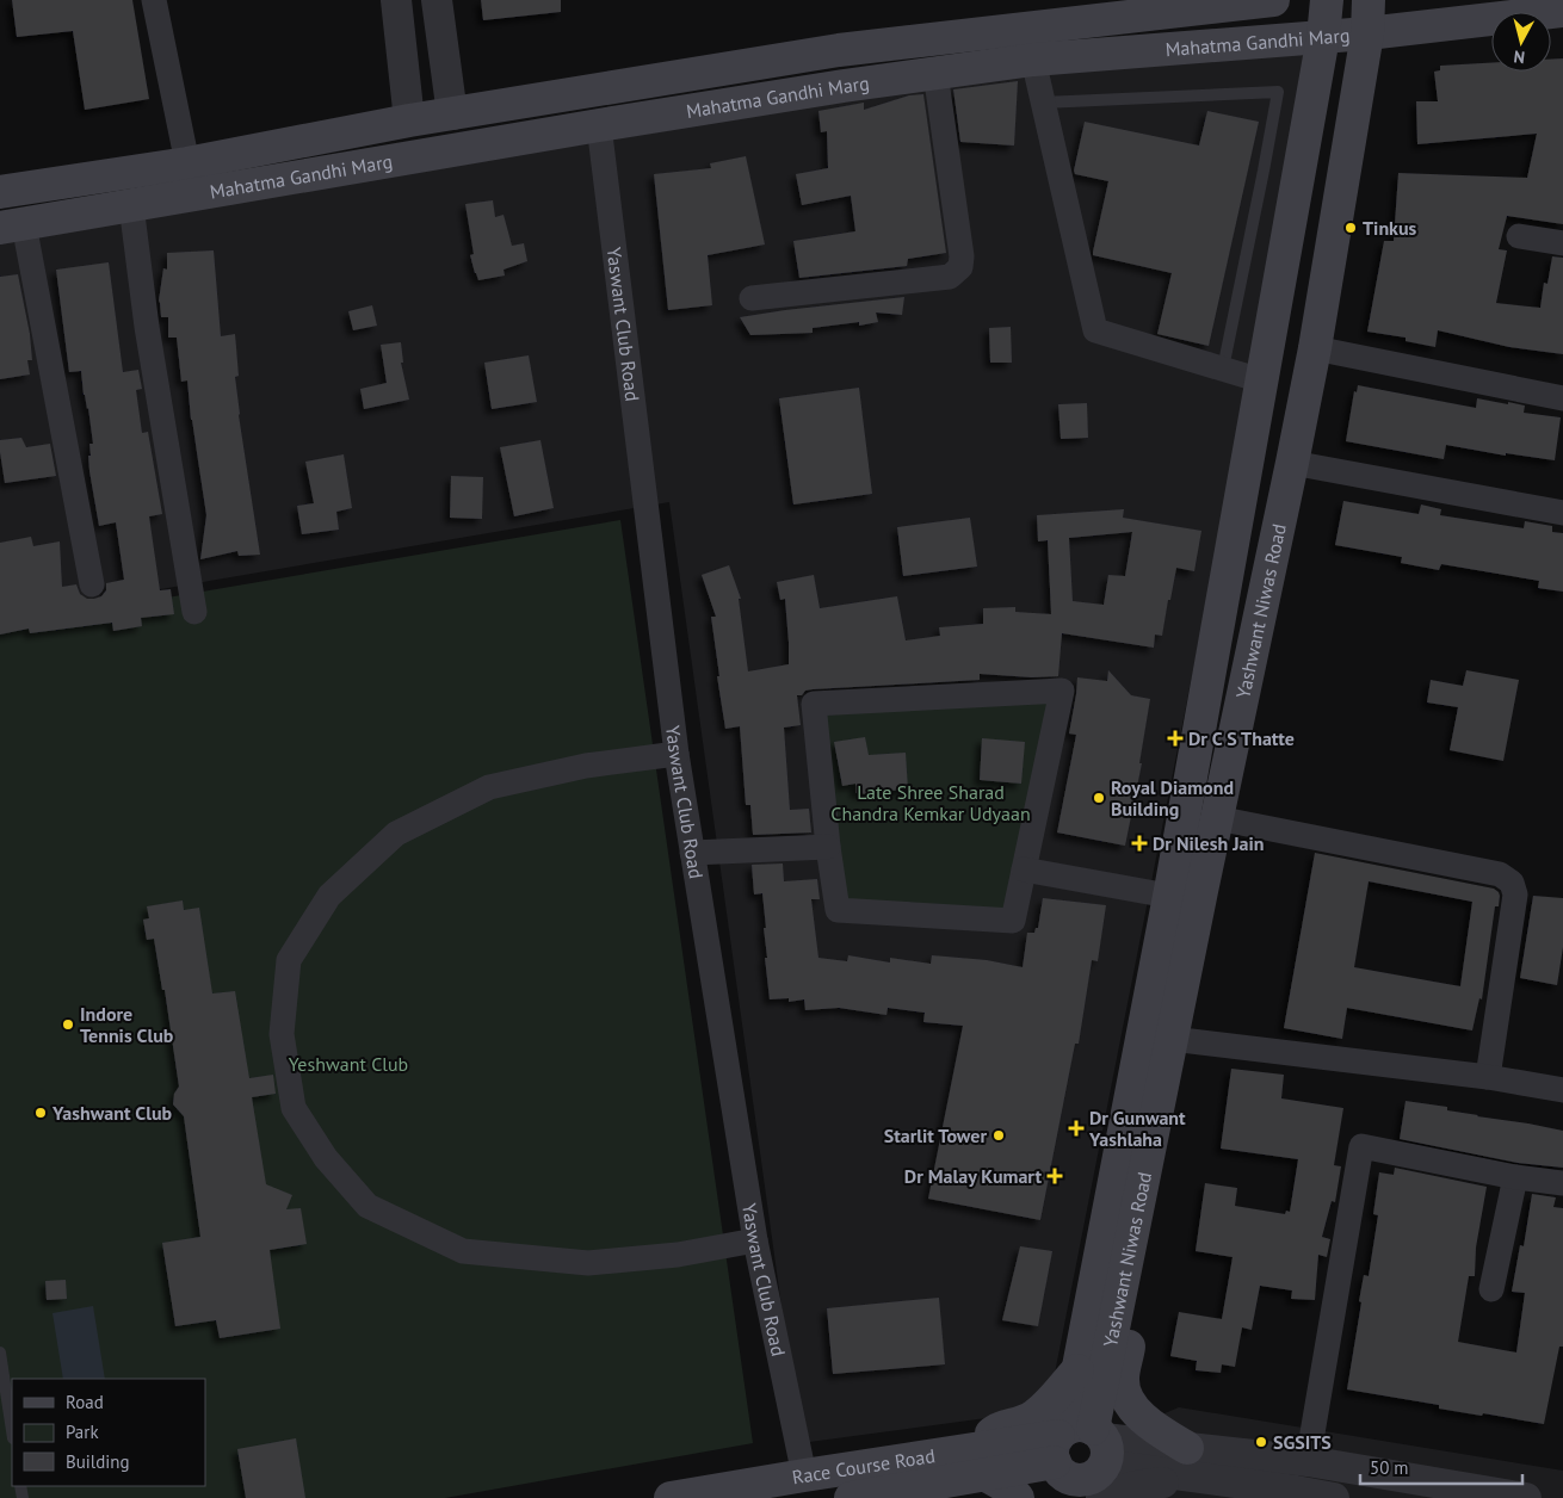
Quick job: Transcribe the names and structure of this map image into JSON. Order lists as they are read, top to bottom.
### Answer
{
  "streets": {
    "main road": ["Mahatma Gandhi Marg", "Yashwant Niwas Road", "Race Course Road"],
    "street": ["Yaswant Club Road"]
  },
  "crossings": [
    ["Mahatma Gandhi Marg", "Yaswant Club Road"],
    ["Mahatma Gandhi Marg", "Yashwant Niwas Road"],
    ["Yaswant Club Road", "Race Course Road"],
    ["Yashwant Niwas Road", "Race Course Road"]
  ],
  "parks": ["Late Shree Sharad Chandra Kemkar Udyaan", "Yeshwant Club"],
  "places": {
    "other": [
      "Tinkus",
      "Royal Diamond Building",
      "Indore Tennis Club",
      "Yashwant Club",
      "Starlit Tower",
      "SGSITS"
    ],
    "health": [
      "Dr C S Thatte",
      "Dr Nilesh Jain",
      "Dr Gunwant Yashlaha",
      "Dr Malay Kumart"
    ]
  },
  "legend": ["Road", "Park", "Building"],
  "scale_bar": "50 m",
  "north": "bottom"
}
